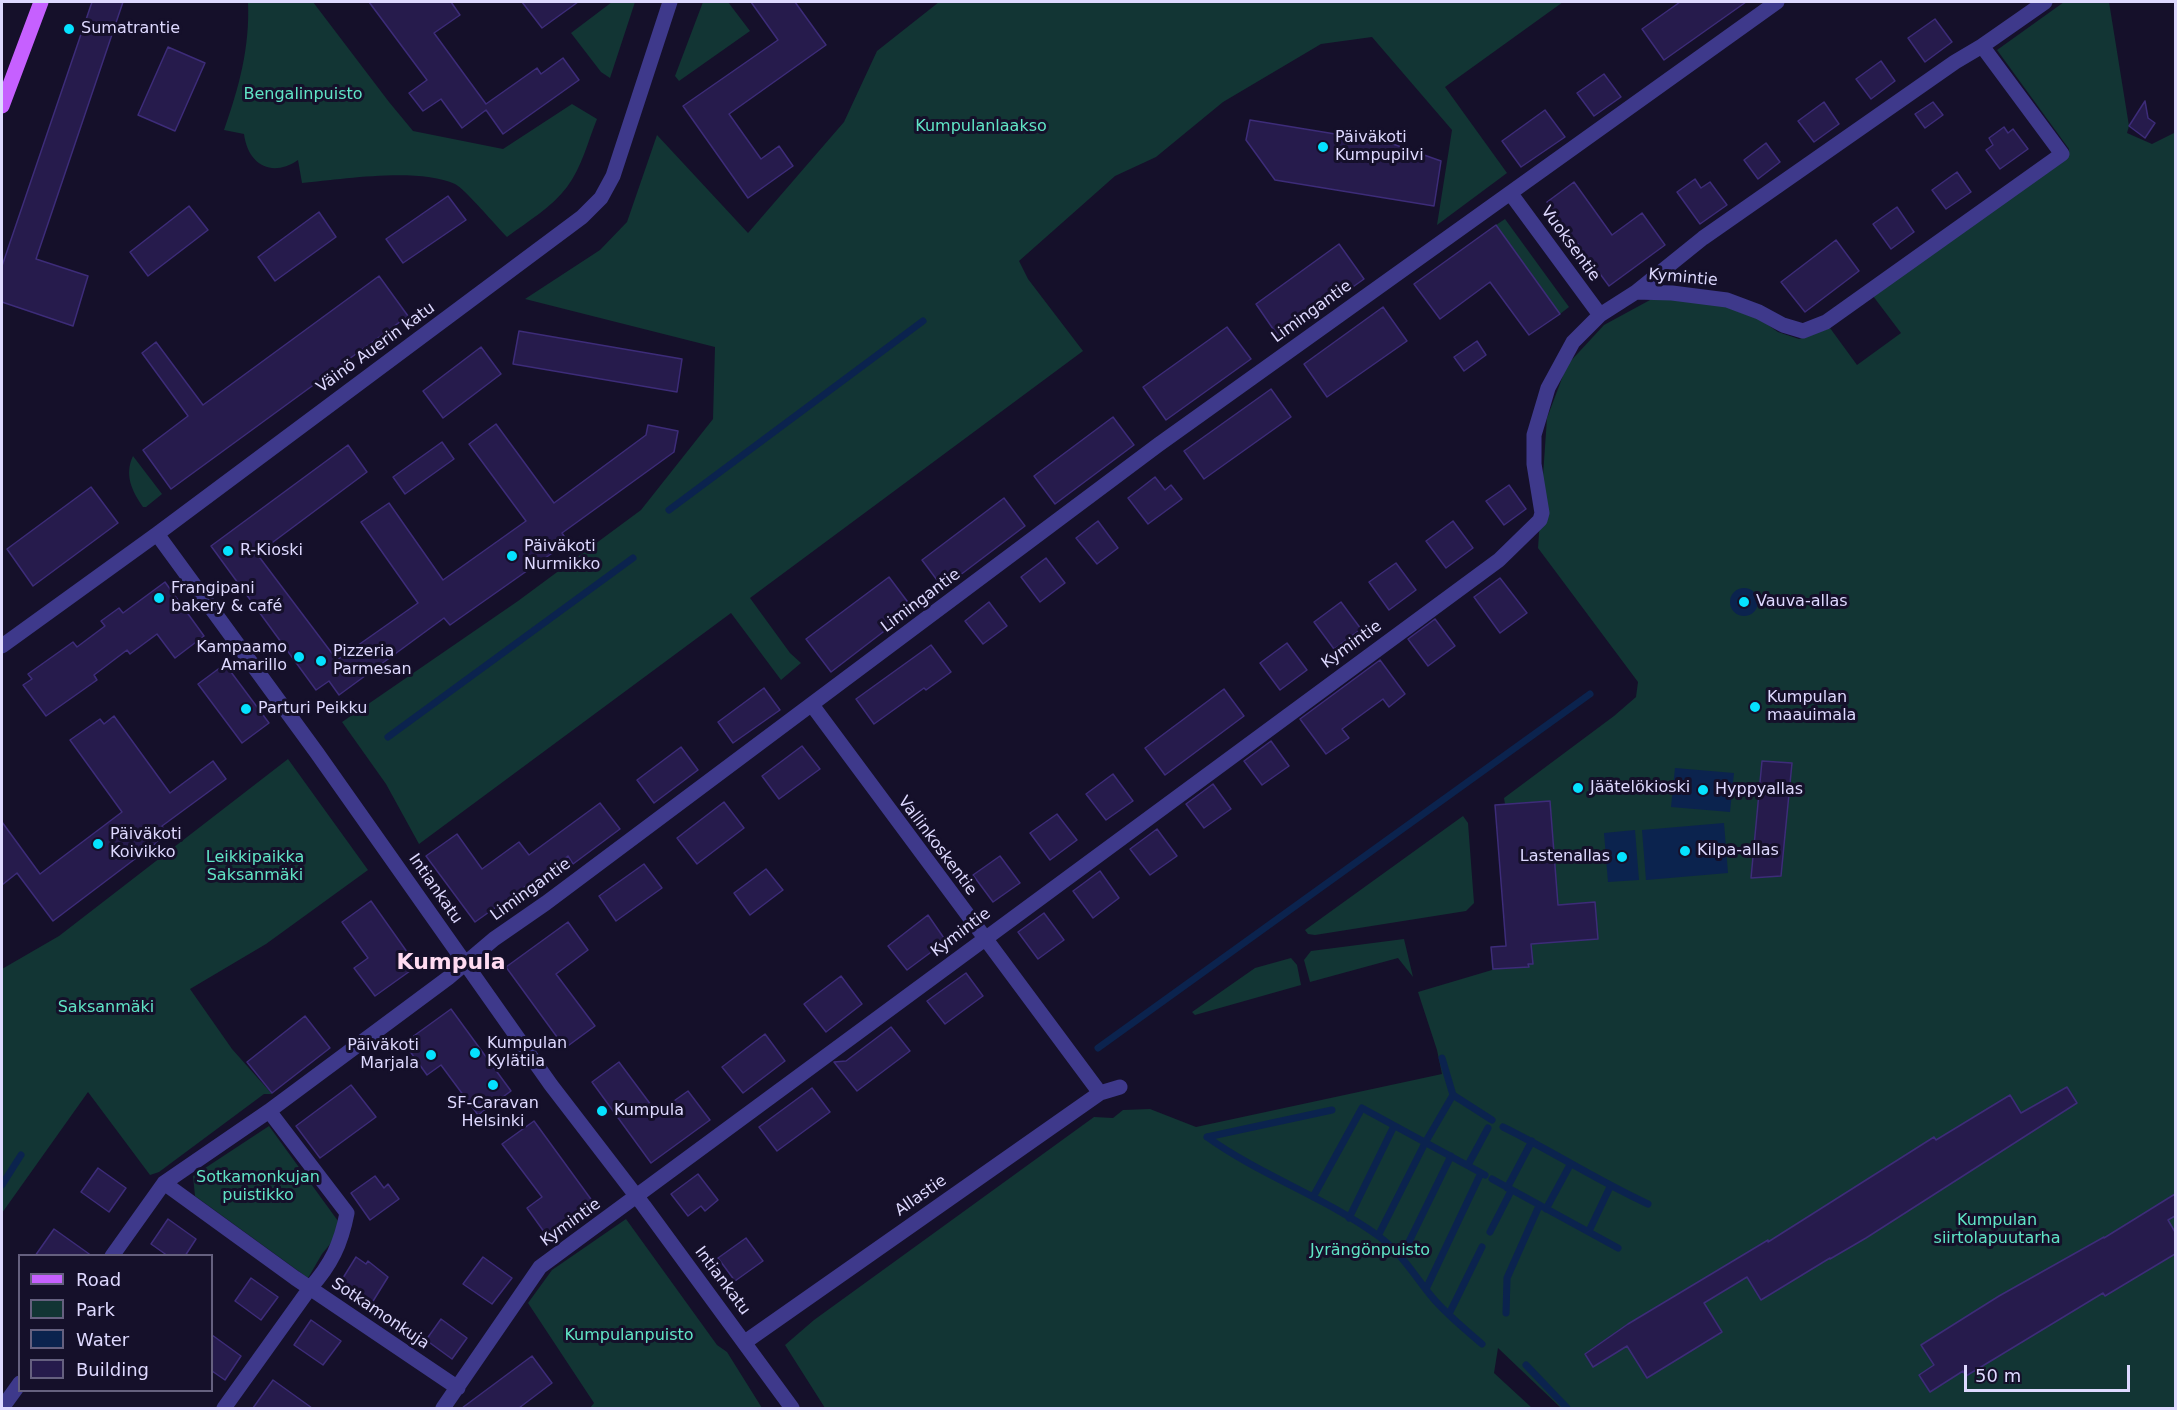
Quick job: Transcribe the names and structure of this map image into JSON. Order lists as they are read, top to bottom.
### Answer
{
  "streets": {
    "street": [
      "Vuoksentie",
      "Kymintie",
      "Limingantie",
      "Väinö Auerin katu",
      "Vallinkoskentie",
      "Intiankatu",
      "Allastie",
      "Sotkamonkuja"
    ]
  },
  "crossings": [
    ["Vuoksentie", "Kymintie"],
    ["Vuoksentie", "Limingantie"],
    ["Kymintie", "Vallinkoskentie"],
    ["Kymintie", "Intiankatu"],
    ["Kymintie", "Sotkamonkuja"],
    ["Limingantie", "Vallinkoskentie"],
    ["Limingantie", "Intiankatu"],
    ["Limingantie", "Sotkamonkuja"],
    ["Väinö Auerin katu", "Intiankatu"],
    ["Vallinkoskentie", "Allastie"],
    ["Intiankatu", "Allastie"]
  ],
  "districts": ["Kumpula"],
  "parks": [
    "Bengalinpuisto",
    "Kumpulanlaakso",
    "Leikkipaikka Saksanmäki",
    "Saksanmäki",
    "Sotkamonkujan puistikko",
    "Kumpulan siirtolapuutarha",
    "Jyrängönpuisto",
    "Kumpulanpuisto"
  ],
  "places": [
    "Sumatrantie",
    "Päiväkoti Kumpupilvi",
    "R-Kioski",
    "Päiväkoti Nurmikko",
    "Frangipani bakery & café",
    "Vauva-allas",
    "Kampaamo Amarillo",
    "Pizzeria Parmesan",
    "Kumpulan maauimala",
    "Parturi Peikku",
    "Jäätelökioski",
    "Hyppyallas",
    "Päiväkoti Koivikko",
    "Kilpa-allas",
    "Lastenallas",
    "Kumpulan Kylätila",
    "Päiväkoti Marjala",
    "SF-Caravan Helsinki",
    "Kumpula"
  ],
  "legend": [
    "Road",
    "Park",
    "Water",
    "Building"
  ],
  "scale_bar": "50 m"
}
